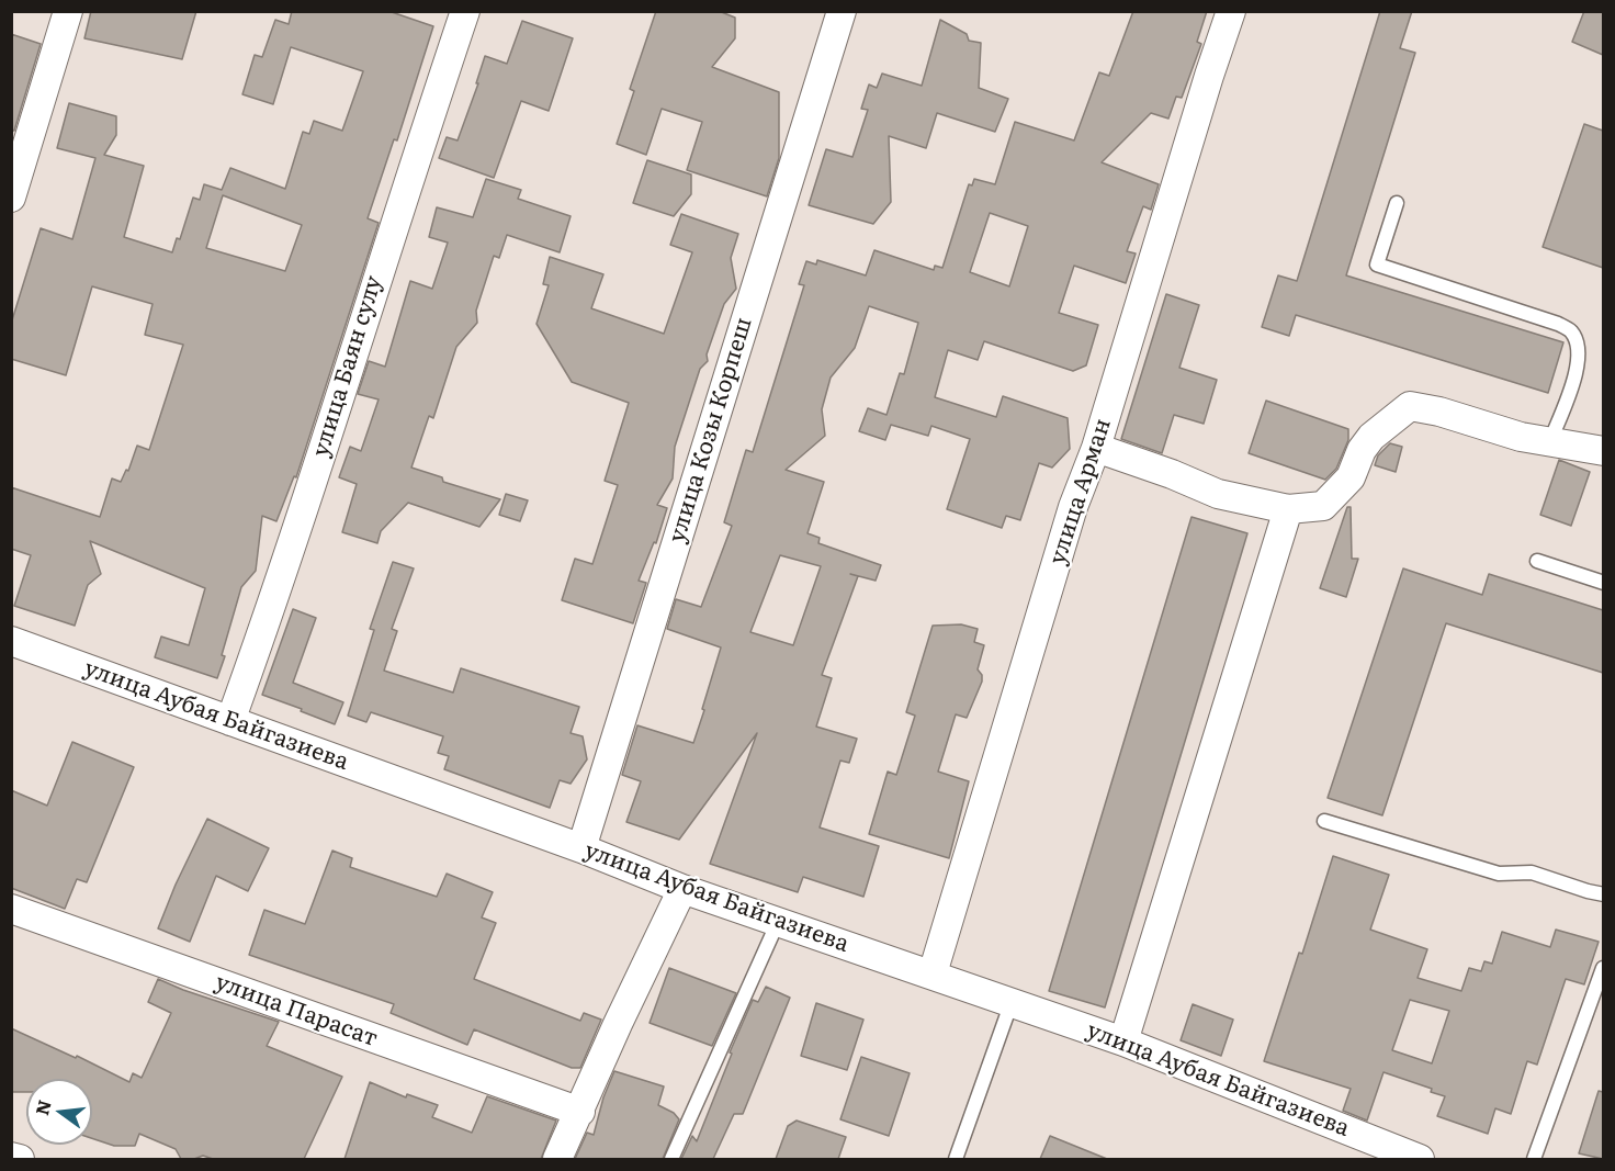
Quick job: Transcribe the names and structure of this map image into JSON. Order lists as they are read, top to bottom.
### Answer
{
  "streets": {
    "street": [
      "улица Баян сулу",
      "улица Козы Корпеш",
      "улица Арман",
      "улица Аубая Байгазиева",
      "улица Парасат"
    ]
  },
  "crossings": [
    ["улица Баян сулу", "улица Аубая Байгазиева"],
    ["улица Козы Корпеш", "улица Аубая Байгазиева"],
    ["улица Арман", "улица Аубая Байгазиева"]
  ],
  "north": "left"
}
